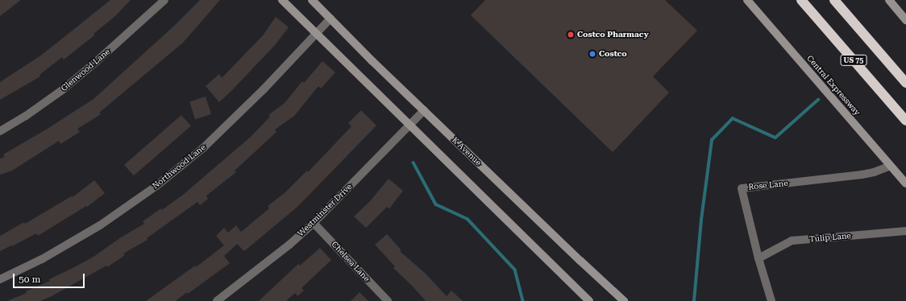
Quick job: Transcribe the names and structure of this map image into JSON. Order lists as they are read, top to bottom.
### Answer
{
  "streets": {
    "highway": ["US 75"],
    "main road": ["Central Expressway", "K Avenue"],
    "street": [
      "Glenwood Lane",
      "Northwood Lane",
      "Rose Lane",
      "Westminster Drive",
      "Tulip Lane",
      "Chelsea Lane"
    ]
  },
  "crossings": [
    ["Central Expressway", "Rose Lane"],
    ["K Avenue", "Northwood Lane"],
    ["K Avenue", "Westminster Drive"],
    ["Rose Lane", "Tulip Lane"],
    ["Westminster Drive", "Chelsea Lane"]
  ],
  "places": ["Costco Pharmacy", "Costco"],
  "scale_bar": "50 m"
}
